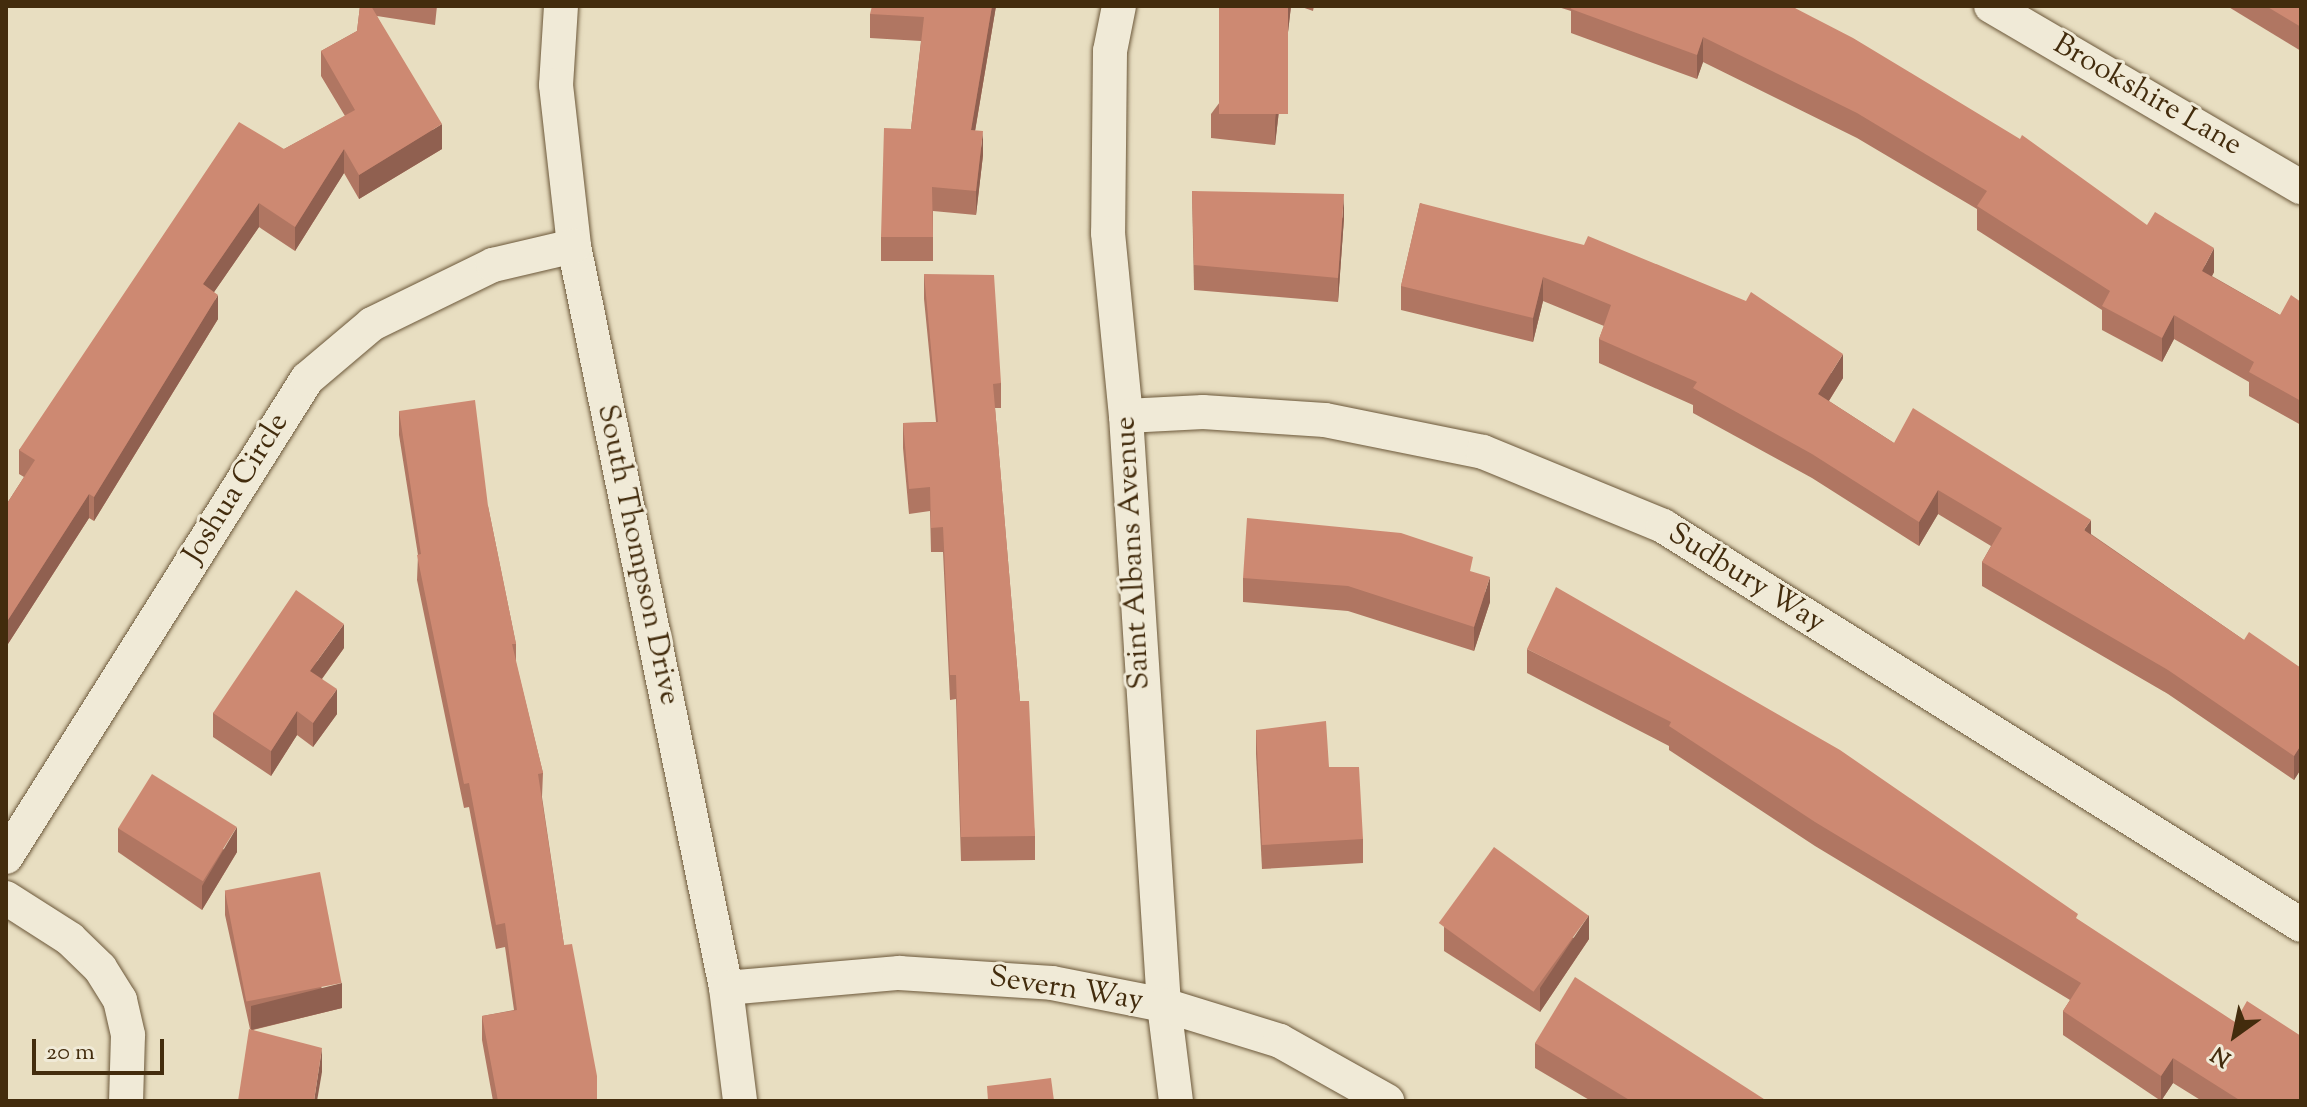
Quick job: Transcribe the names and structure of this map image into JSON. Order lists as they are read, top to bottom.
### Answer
{
  "streets": {
    "street": [
      "Brookshire Lane",
      "Joshua Circle",
      "Saint Albans Avenue",
      "South Thompson Drive",
      "Sudbury Way",
      "Severn Way"
    ]
  },
  "crossings": [
    ["Joshua Circle", "South Thompson Drive"],
    ["Saint Albans Avenue", "Sudbury Way"],
    ["Saint Albans Avenue", "Severn Way"],
    ["South Thompson Drive", "Severn Way"]
  ],
  "scale_bar": "20 m",
  "north": "bottom left"
}
